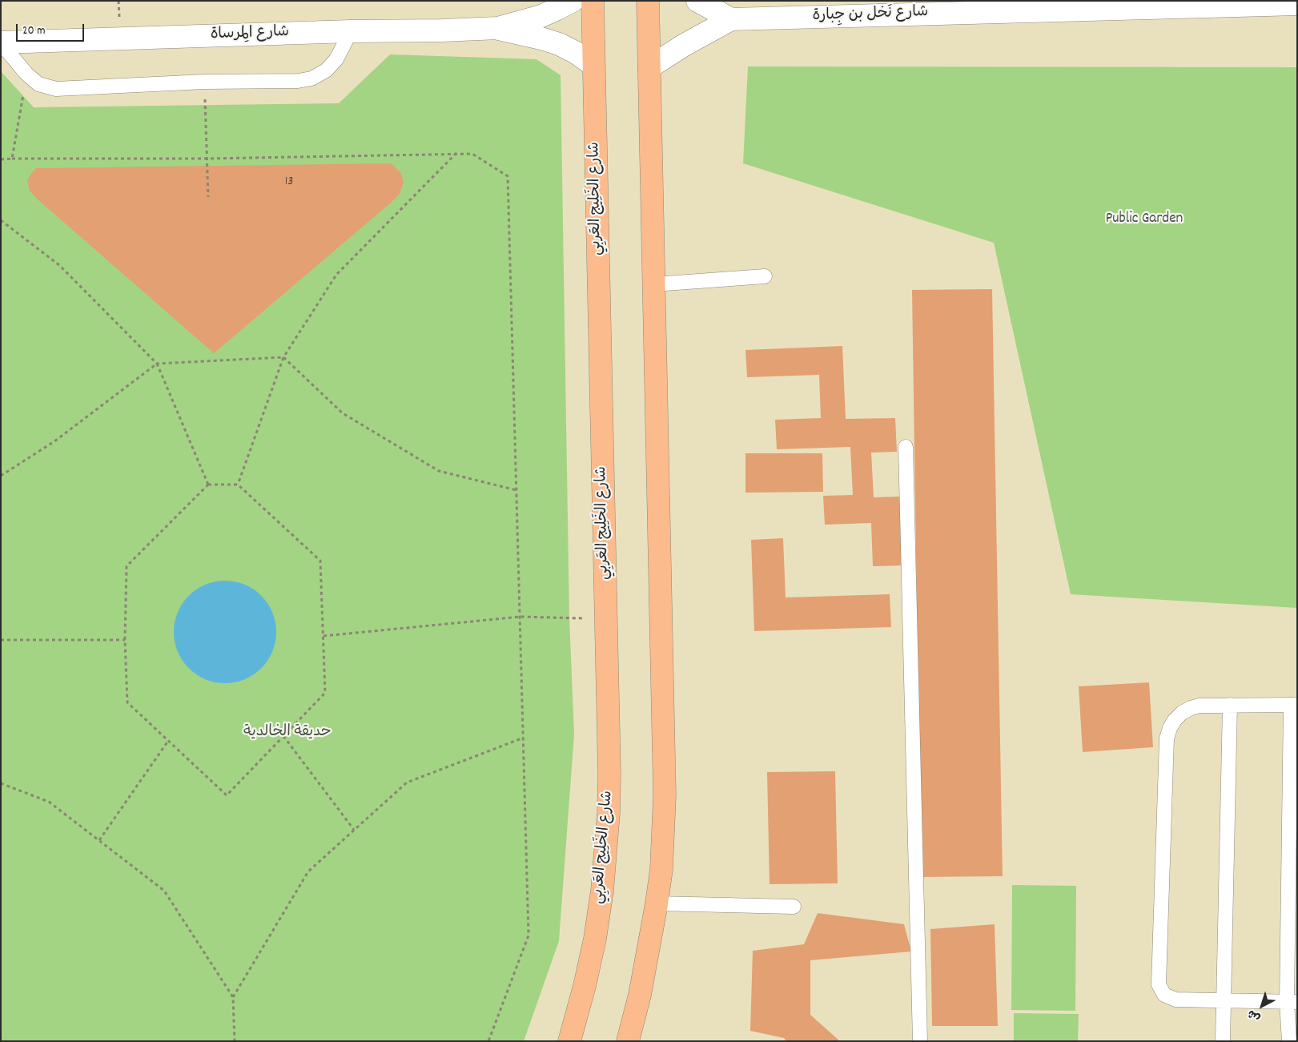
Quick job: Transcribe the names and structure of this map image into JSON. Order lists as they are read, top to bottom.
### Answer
{
  "streets": {
    "highway": ["شارع الخَلِيج العَربِي"],
    "street": ["شارع نَخل بن جِبارة", "شارع المِرساة"]
  },
  "crossings": [
    ["شارع المِرساة", "شارع الخَلِيج العَربِي"]
  ],
  "parks": ["Public Garden", "حديقة الخالدية"],
  "house_numbers": ["13"],
  "scale_bar": "20 m",
  "north": "bottom left"
}
